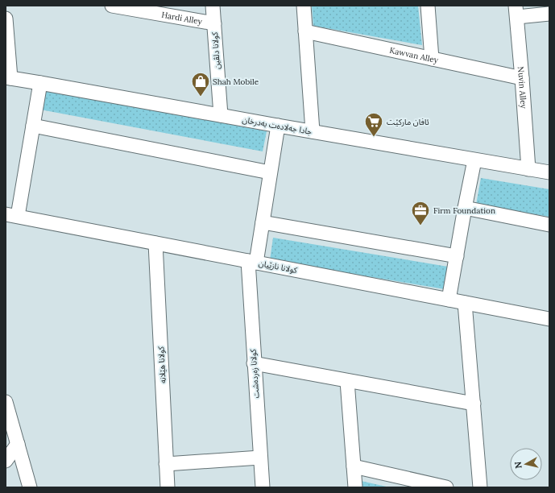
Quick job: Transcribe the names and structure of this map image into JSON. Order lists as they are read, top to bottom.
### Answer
{
  "streets": {
    "street": [
      "Hardi Alley",
      "کولانا دلڤین",
      "Kawvan Alley",
      "Nuvin Alley",
      "جادا جەلادەت بەدرخان",
      "کولانا نازێیان",
      "کولانا هێلانە",
      "کولانا زەردەشت"
    ]
  },
  "crossings": [
    ["Hardi Alley", "کولانا دلڤین"],
    ["کولانا دلڤین", "جادا جەلادەت بەدرخان"],
    ["Kawvan Alley", "Nuvin Alley"],
    ["Nuvin Alley", "جادا جەلادەت بەدرخان"],
    ["جادا جەلادەت بەدرخان", "کولانا زەردەشت"],
    ["کولانا نازێیان", "کولانا هێلانە"],
    ["کولانا نازێیان", "کولانا زەردەشت"]
  ],
  "places": {
    "shop": ["Shah Mobile"],
    "supermarket": ["ئافان مارکێت"],
    "office": ["Firm Foundation"]
  },
  "north": "left"
}
